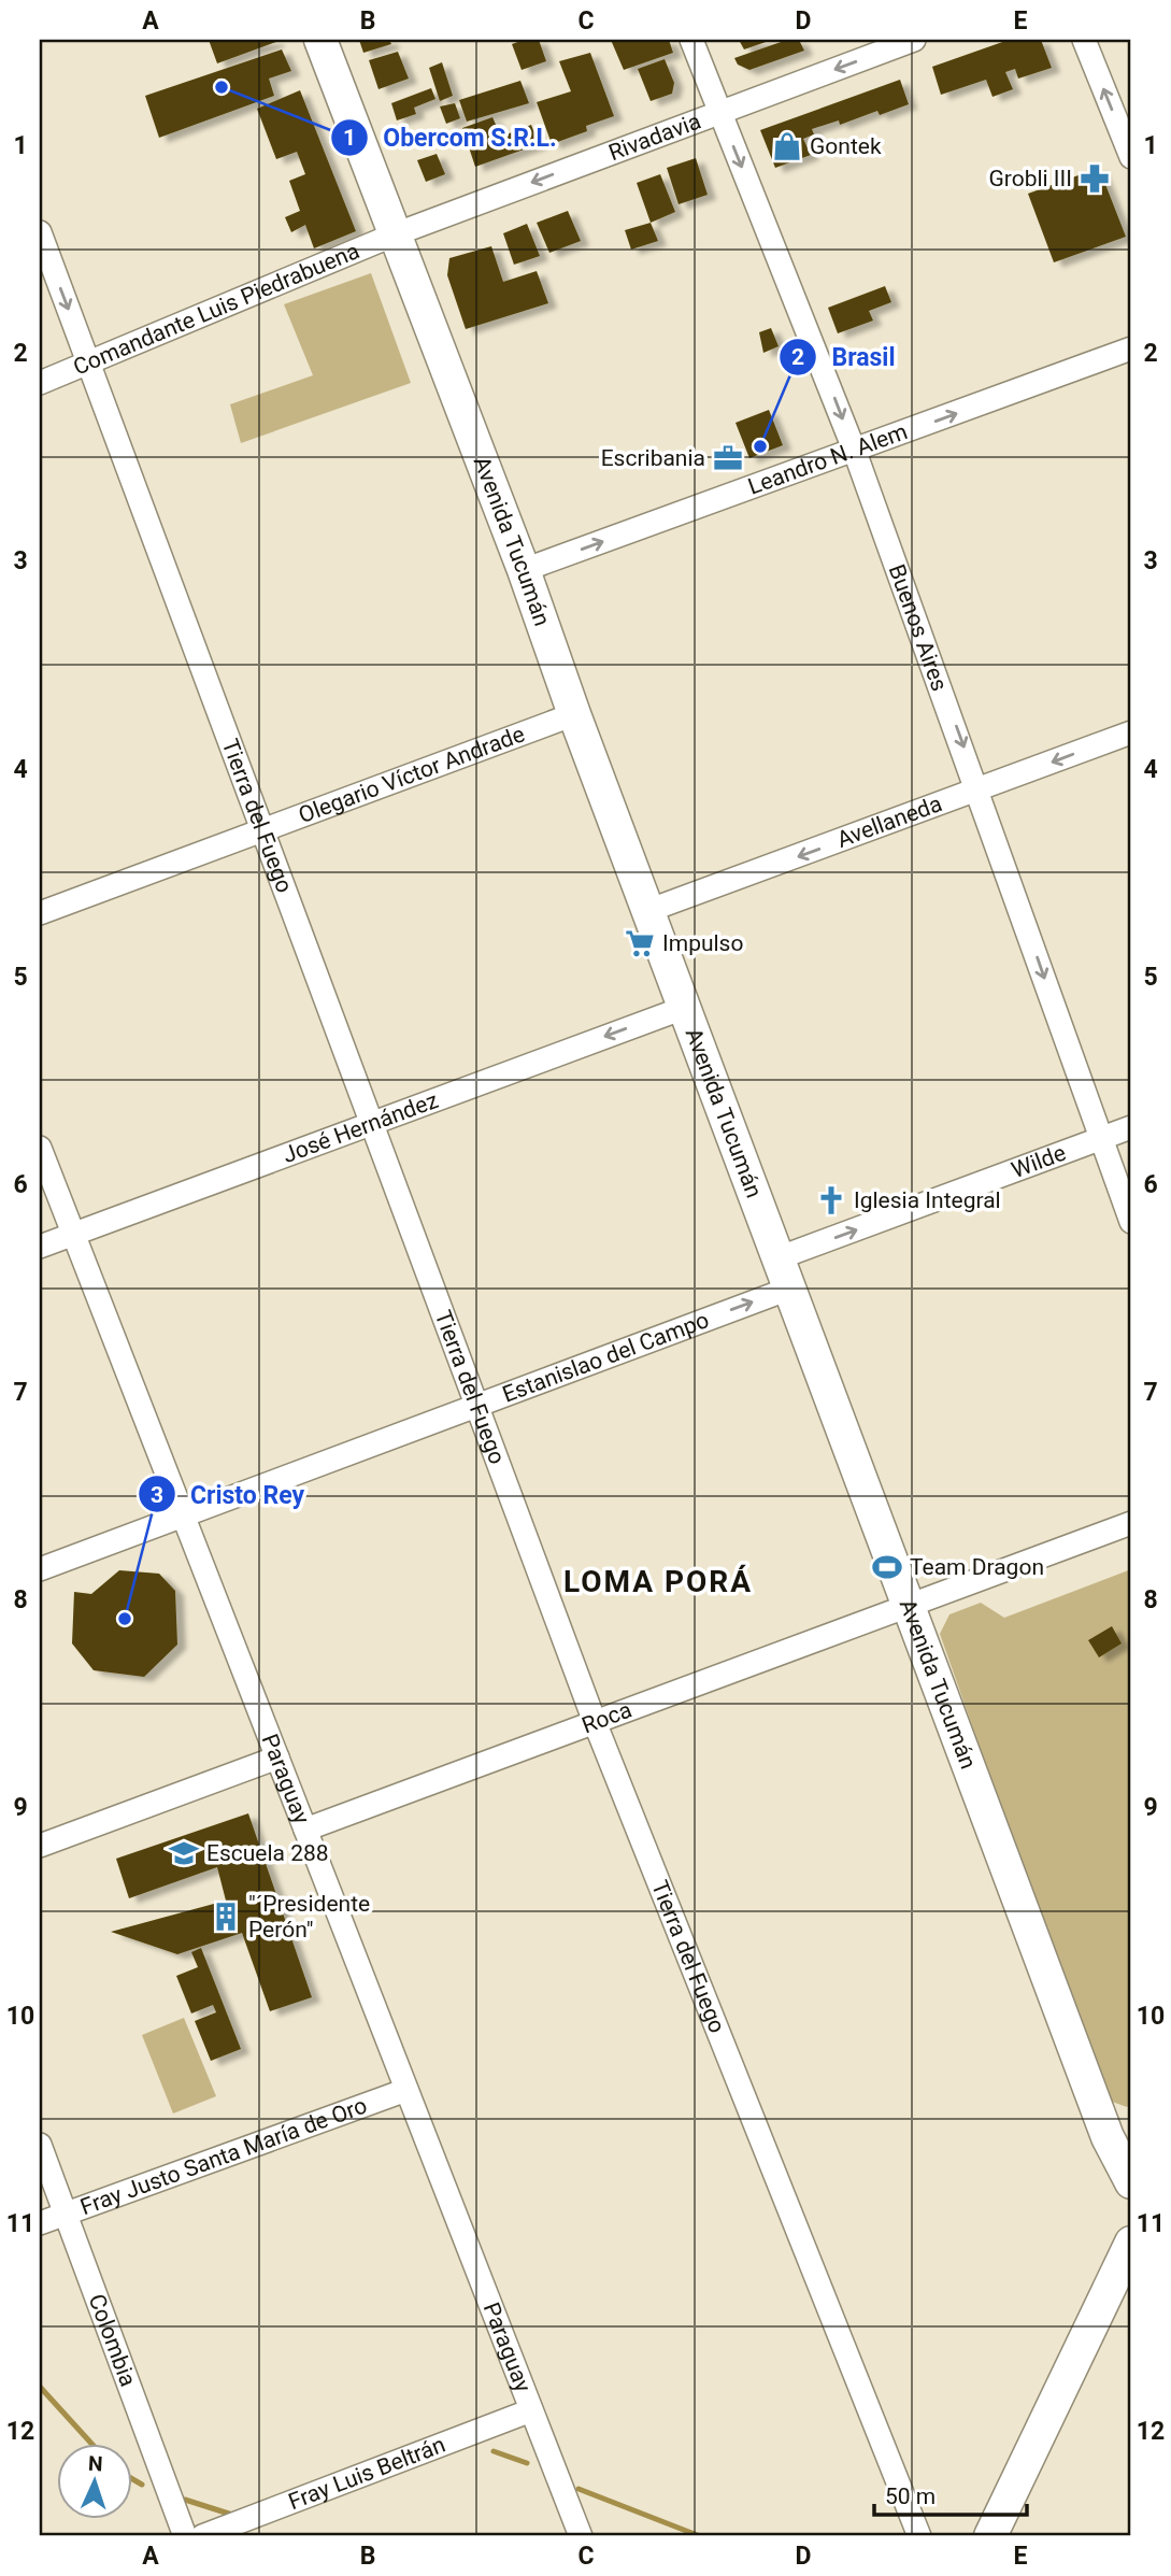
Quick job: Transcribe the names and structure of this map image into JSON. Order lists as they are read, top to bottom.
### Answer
{
  "streets": {
    "main road": ["Avenida Tucumán"],
    "street": [
      "Rivadavia",
      "Comandante Luis Piedrabuena",
      "Leandro N. Alem",
      "Buenos Aires",
      "Olegario Víctor Andrade",
      "Tierra del Fuego",
      "Avellaneda",
      "José Hernández",
      "Wilde",
      "Estanislao del Campo",
      "Roca",
      "Paraguay",
      "Fray Justo Santa María de Oro",
      "Colombia",
      "Fray Luis Beltrán"
    ]
  },
  "crossings": [
    ["Rivadavia", "Comandante Luis Piedrabuena"],
    ["Rivadavia", "Avenida Tucumán"],
    ["Rivadavia", "Buenos Aires"],
    ["Comandante Luis Piedrabuena", "Avenida Tucumán"],
    ["Comandante Luis Piedrabuena", "Tierra del Fuego"],
    ["Leandro N. Alem", "Avenida Tucumán"],
    ["Leandro N. Alem", "Buenos Aires"],
    ["Avenida Tucumán", "Olegario Víctor Andrade"],
    ["Avenida Tucumán", "Avellaneda"],
    ["Avenida Tucumán", "José Hernández"],
    ["Avenida Tucumán", "Wilde"],
    ["Avenida Tucumán", "Estanislao del Campo"],
    ["Avenida Tucumán", "Roca"],
    ["Buenos Aires", "Avellaneda"],
    ["Buenos Aires", "Wilde"],
    ["Olegario Víctor Andrade", "Tierra del Fuego"],
    ["Tierra del Fuego", "José Hernández"],
    ["Tierra del Fuego", "Estanislao del Campo"],
    ["Tierra del Fuego", "Roca"],
    ["José Hernández", "Paraguay"],
    ["Estanislao del Campo", "Paraguay"],
    ["Roca", "Paraguay"],
    ["Paraguay", "Fray Justo Santa María de Oro"],
    ["Paraguay", "Fray Luis Beltrán"],
    ["Fray Justo Santa María de Oro", "Colombia"]
  ],
  "one_way": [
    "Rivadavia",
    "Leandro N. Alem",
    "Buenos Aires",
    "Avellaneda",
    "José Hernández",
    "Wilde",
    "Estanislao del Campo"
  ],
  "districts": ["LOMA PORÁ"],
  "places": {
    "other": ["Obercom S.R.L.", "Brasil", "Cristo Rey"],
    "shop": ["Gontek"],
    "pharmacy": ["Grobli III"],
    "office": ["Escribania"],
    "supermarket": ["Impulso"],
    "church": ["Iglesia Integral"],
    "sports": ["Team Dragon"],
    "school or university": ["Escuela 288"],
    "building": ["\"´Presidente Perón\""]
  },
  "scale_bar": "50 m",
  "north": "top",
  "grid": {
    "columns": [
      "A",
      "B",
      "C",
      "D",
      "E"
    ],
    "rows": [
      "1",
      "2",
      "3",
      "4",
      "5",
      "6",
      "7",
      "8",
      "9",
      "10",
      "11",
      "12"
    ]
  }
}
